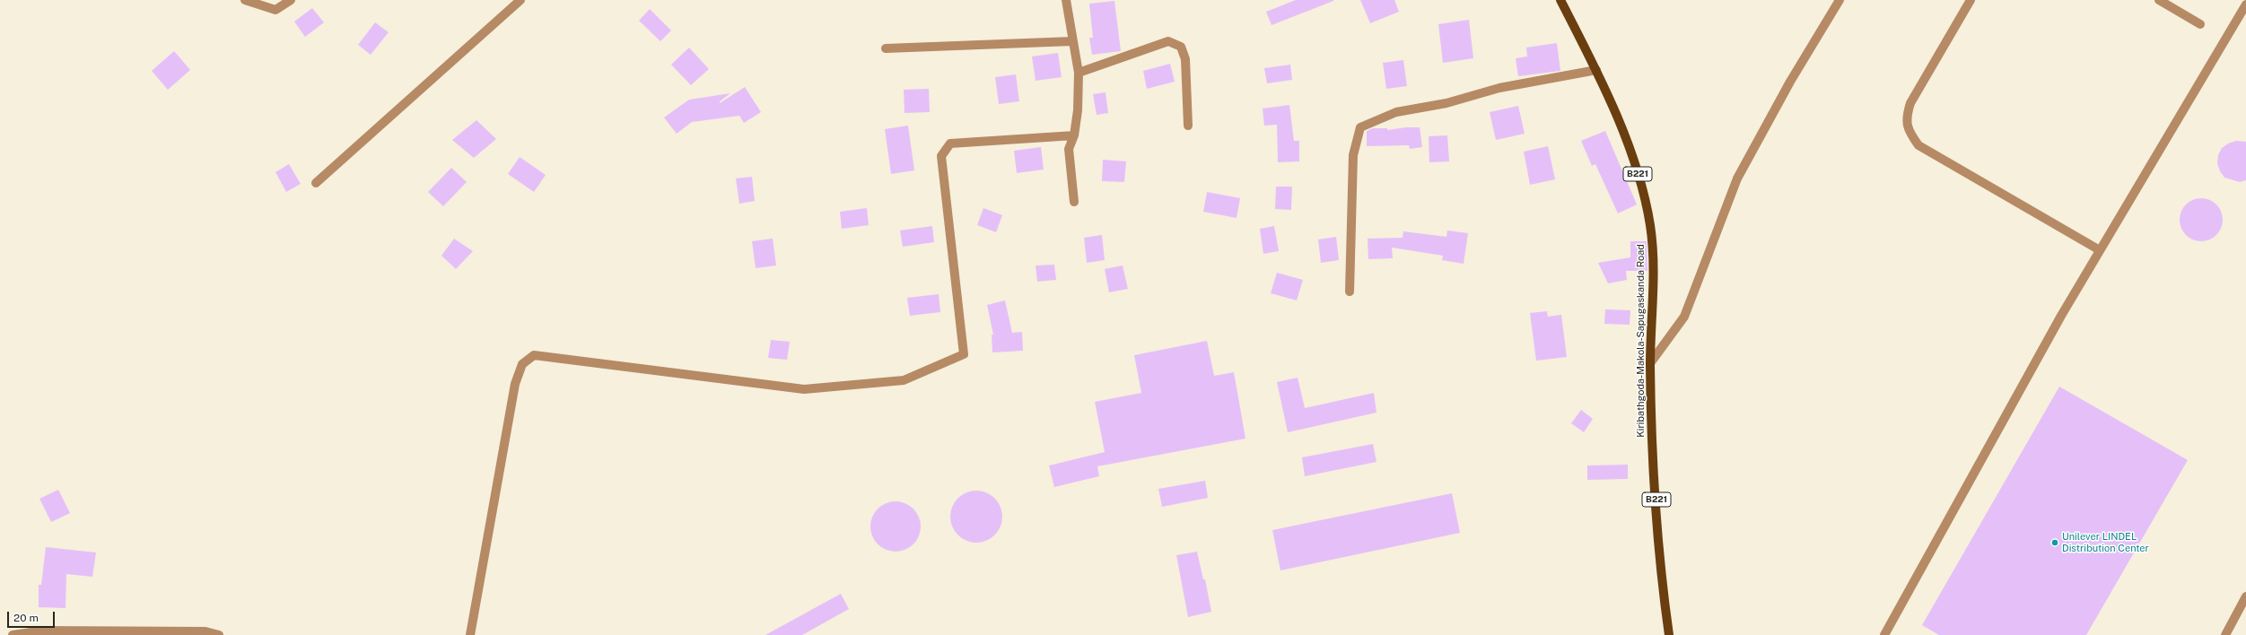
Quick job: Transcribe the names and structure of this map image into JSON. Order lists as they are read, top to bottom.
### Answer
{
  "streets": {
    "main road": ["B221", "Kiribathgoda-Makola-Sapugaskanda Road"]
  },
  "places": ["Unilever LINDEL Distribution Center"],
  "scale_bar": "20 m"
}
